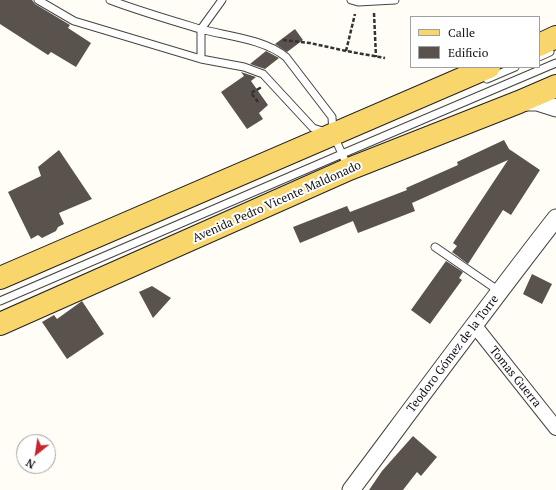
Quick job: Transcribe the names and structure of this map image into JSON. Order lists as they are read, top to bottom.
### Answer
{
  "streets": {
    "main road": ["Avenida Pedro Vicente Maldonado"],
    "street": ["Teodoro Gómez de la Torre", "Tomas Guerra"]
  },
  "crossings": [
    ["Teodoro Gómez de la Torre", "Tomas Guerra"]
  ],
  "legend": ["Calle", "Edificio"],
  "north": "bottom left"
}
